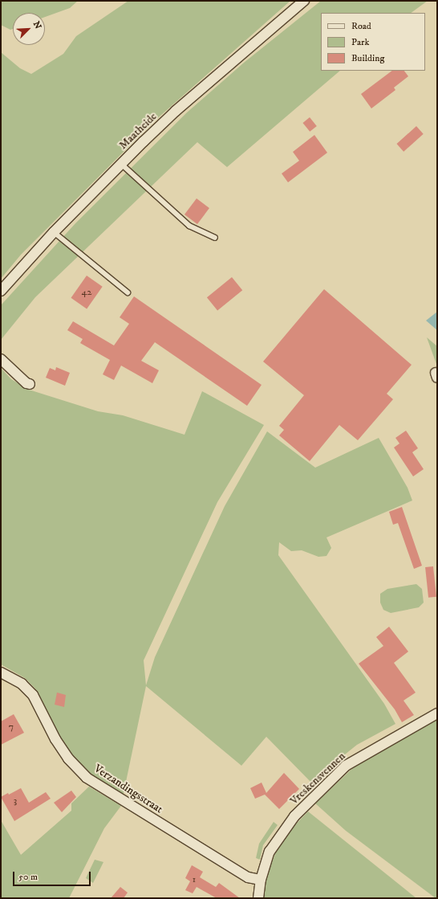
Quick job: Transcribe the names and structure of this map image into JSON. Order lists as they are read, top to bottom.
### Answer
{
  "streets": {
    "street": ["Maatheide", "Vreskensvennen", "Verzandingsstraat"]
  },
  "crossings": [
    ["Vreskensvennen", "Verzandingsstraat"]
  ],
  "house_numbers": [
    "42",
    "7",
    "3",
    "1"
  ],
  "legend": ["Road", "Park", "Building"],
  "scale_bar": "50 m",
  "north": "top right"
}
